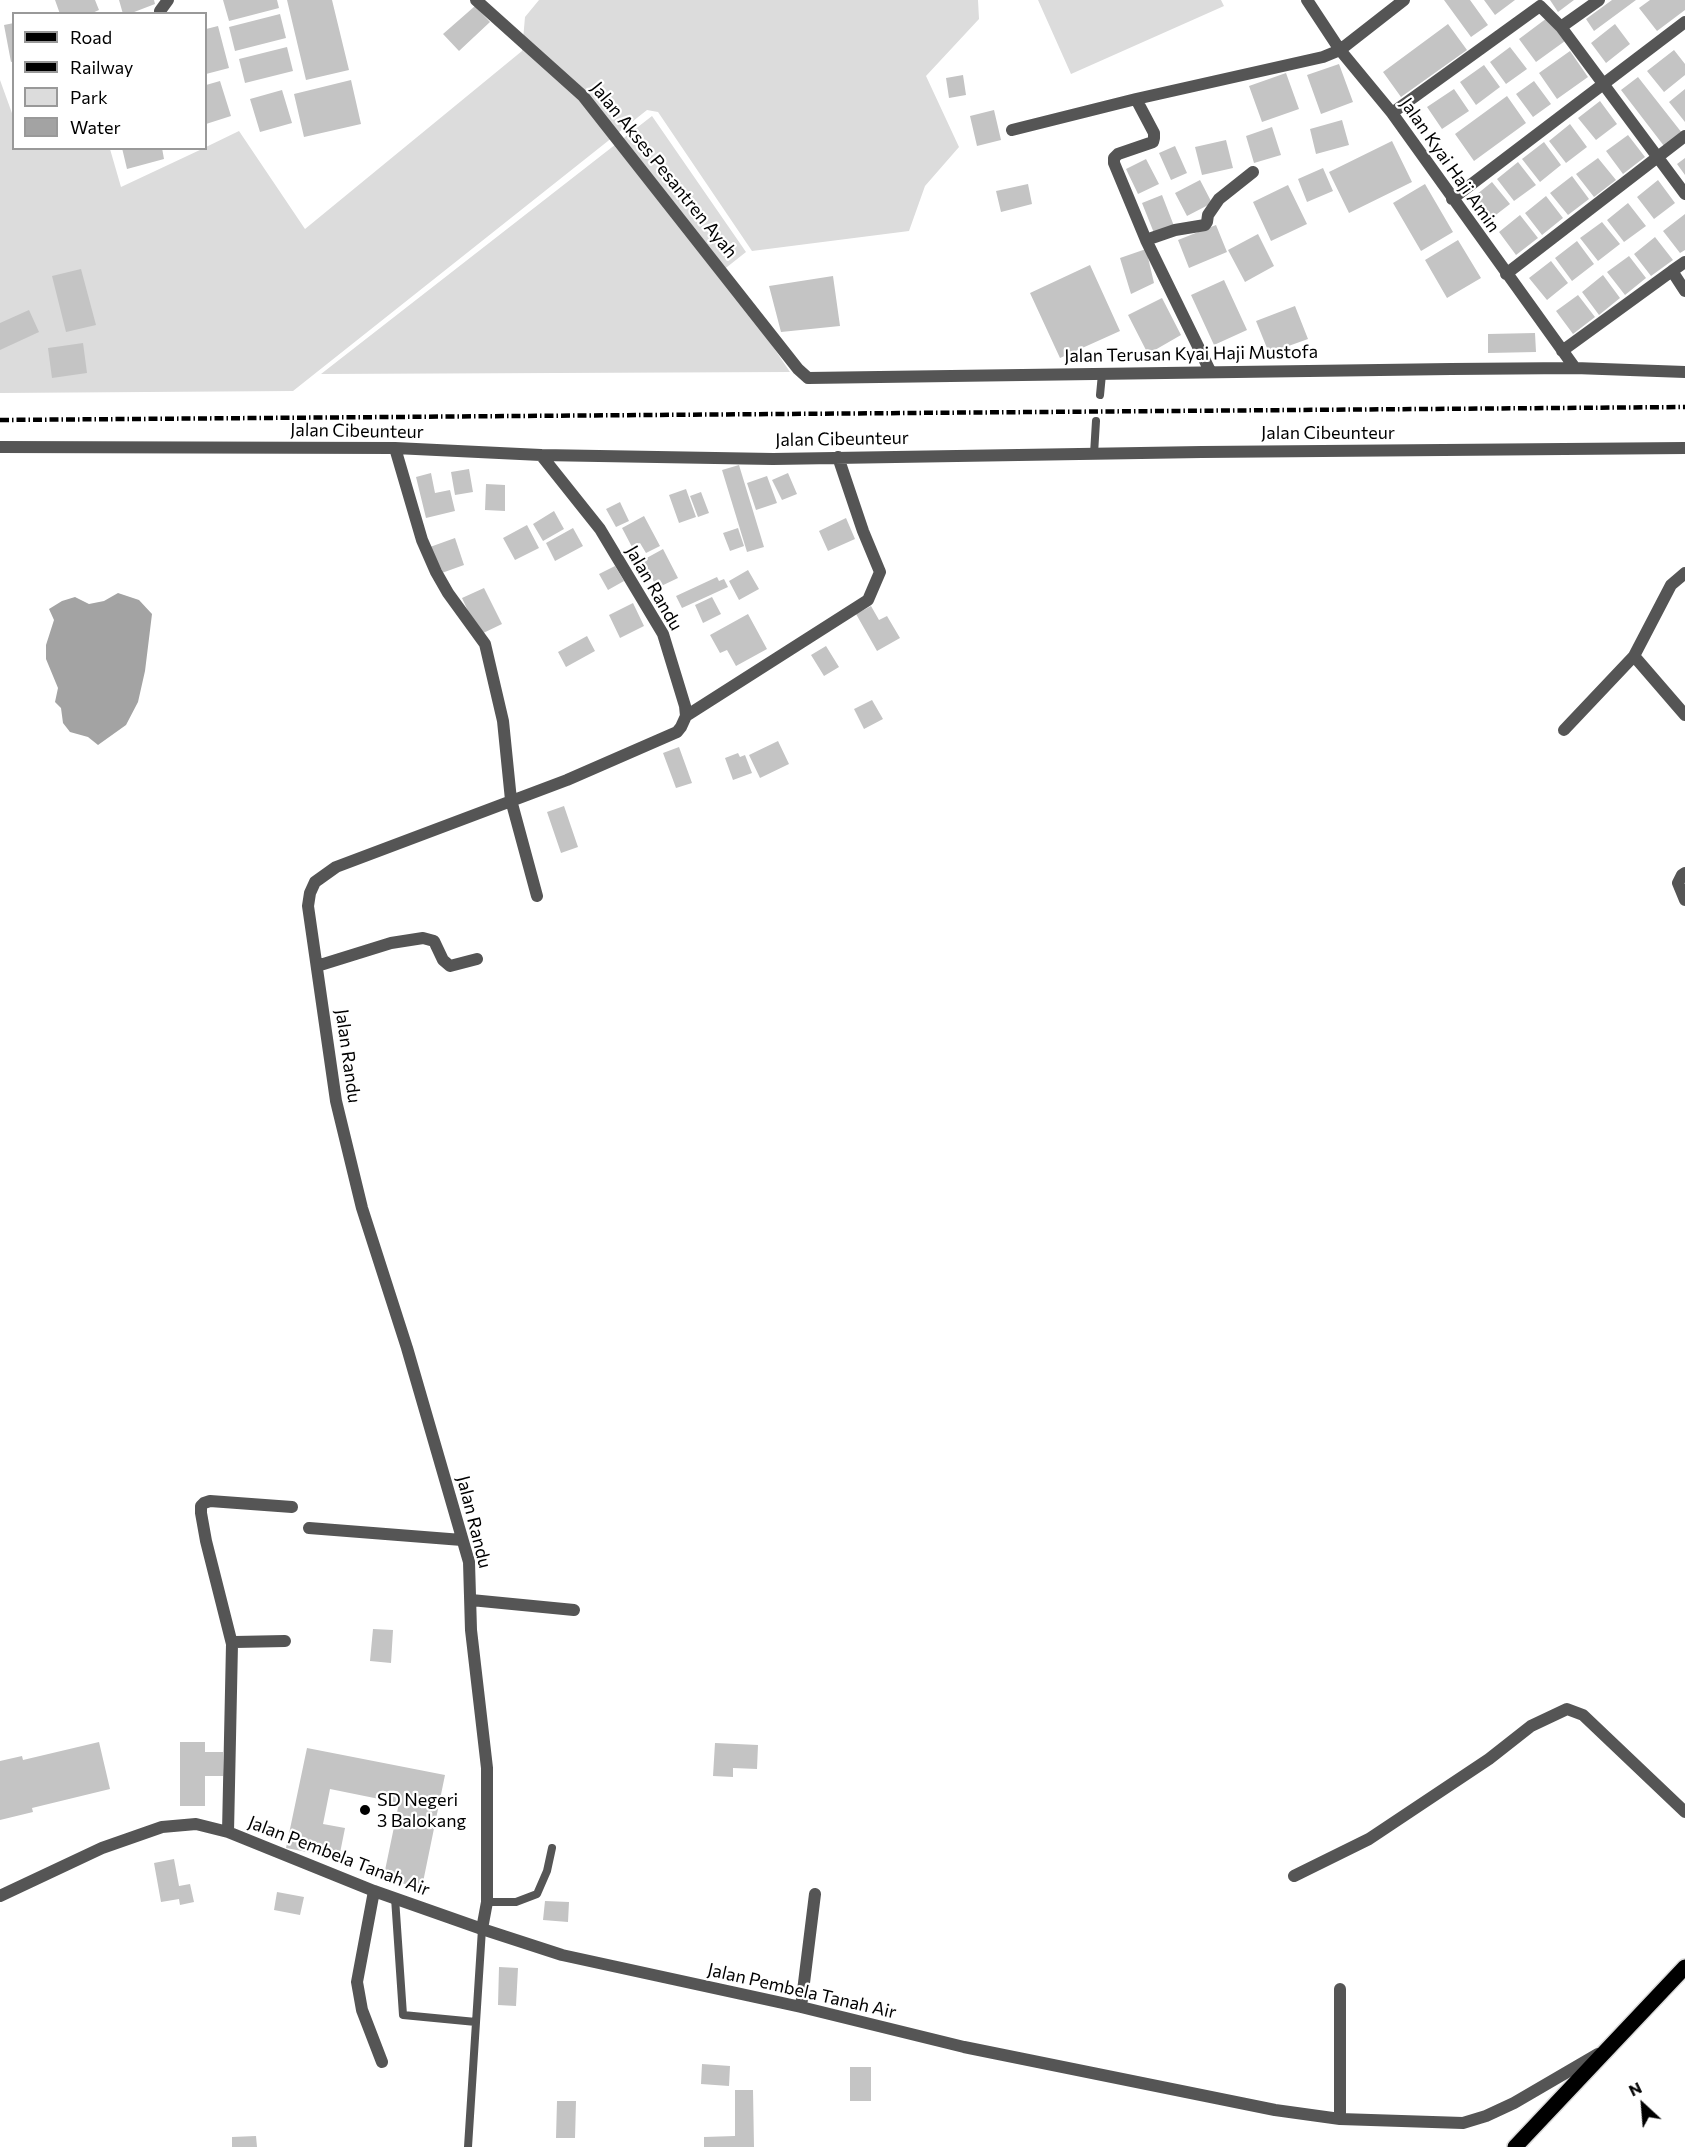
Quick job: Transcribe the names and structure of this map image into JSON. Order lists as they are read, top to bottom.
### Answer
{
  "streets": {
    "street": [
      "Jalan Kyai Haji Amin",
      "Jalan Akses Pesantren Ayah",
      "Jalan Terusan Kyai Haji Mustofa",
      "Jalan Cibeunteur",
      "Jalan Randu",
      "Jalan Pembela Tanah Air"
    ]
  },
  "crossings": [
    ["Jalan Kyai Haji Amin", "Jalan Terusan Kyai Haji Mustofa"],
    ["Jalan Akses Pesantren Ayah", "Jalan Terusan Kyai Haji Mustofa"],
    ["Jalan Cibeunteur", "Jalan Randu"],
    ["Jalan Randu", "Jalan Pembela Tanah Air"]
  ],
  "places": ["SD Negeri 3 Balokang"],
  "legend": [
    "Road",
    "Railway",
    "Park",
    "Water"
  ],
  "north": "top left"
}
